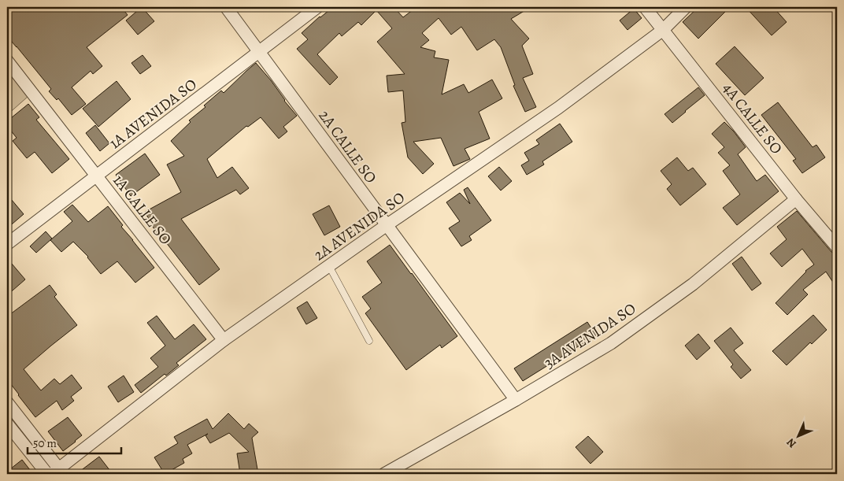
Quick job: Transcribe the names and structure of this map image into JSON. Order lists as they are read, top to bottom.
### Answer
{
  "streets": {
    "street": [
      "1A AVENIDA SO",
      "4A CALLE SO",
      "2A CALLE SO",
      "1A CALLE SO",
      "2A AVENIDA SO",
      "3A AVENIDA SO"
    ]
  },
  "crossings": [
    ["1A AVENIDA SO", "2A CALLE SO"],
    ["1A AVENIDA SO", "1A CALLE SO"],
    ["4A CALLE SO", "2A AVENIDA SO"],
    ["4A CALLE SO", "3A AVENIDA SO"],
    ["2A CALLE SO", "2A AVENIDA SO"],
    ["2A CALLE SO", "3A AVENIDA SO"],
    ["1A CALLE SO", "2A AVENIDA SO"]
  ],
  "scale_bar": "50 m",
  "north": "bottom left"
}
